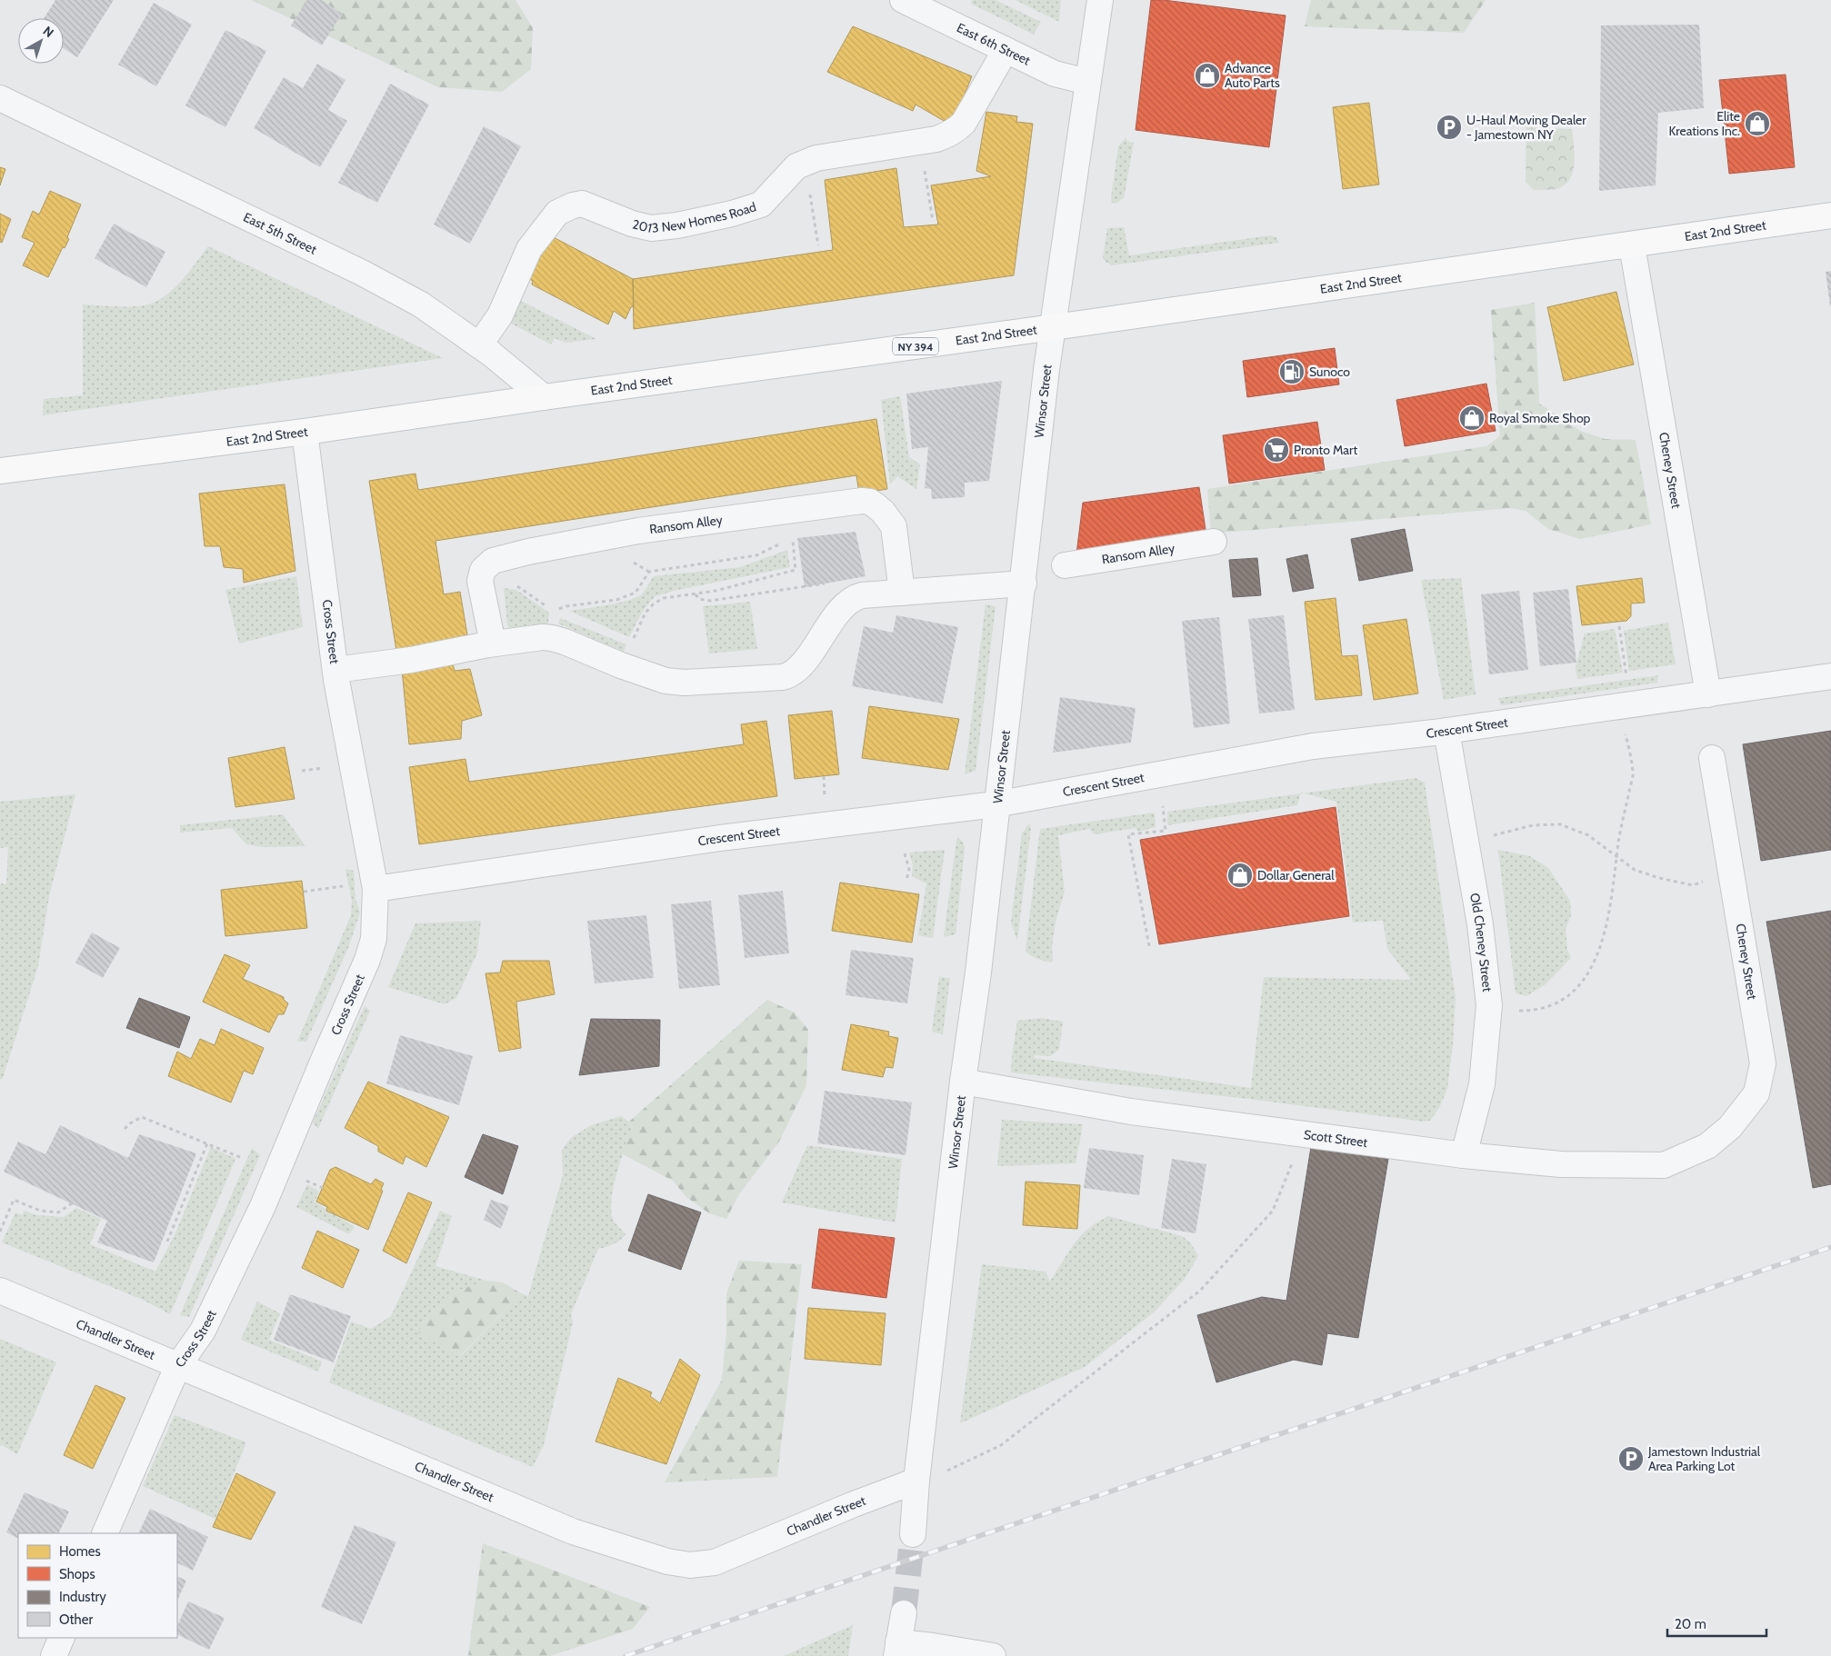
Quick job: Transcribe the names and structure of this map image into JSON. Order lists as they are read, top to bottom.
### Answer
{
  "streets": {
    "main road": ["East 2nd Street", "NY 394"],
    "street": [
      "East 6th Street",
      "2013 New Homes Road",
      "East 5th Street",
      "Winsor Street",
      "Cheney Street",
      "Ransom Alley",
      "Cross Street",
      "Crescent Street",
      "Old Cheney Street",
      "Scott Street",
      "Chandler Street"
    ]
  },
  "crossings": [
    ["East 6th Street", "2013 New Homes Road"],
    ["East 6th Street", "Winsor Street"],
    ["2013 New Homes Road", "East 5th Street"],
    ["East 2nd Street", "East 5th Street"],
    ["East 2nd Street", "Winsor Street"],
    ["East 2nd Street", "Cheney Street"],
    ["East 2nd Street", "Cross Street"],
    ["Winsor Street", "Crescent Street"],
    ["Winsor Street", "Scott Street"],
    ["Winsor Street", "Chandler Street"],
    ["Cheney Street", "Crescent Street"],
    ["Cheney Street", "Scott Street"],
    ["Cross Street", "Crescent Street"],
    ["Cross Street", "Chandler Street"],
    ["Crescent Street", "Old Cheney Street"],
    ["Old Cheney Street", "Scott Street"]
  ],
  "places": {
    "shop": [
      "Advance Auto Parts",
      "Elite Kreations Inc.",
      "Royal Smoke Shop",
      "Dollar General"
    ],
    "parking": ["U-Haul Moving Dealer - Jamestown NY", "Jamestown Industrial Area Parking Lot"],
    "fuel station": ["Sunoco"],
    "supermarket": ["Pronto Mart"]
  },
  "legend": [
    "Homes",
    "Shops",
    "Industry",
    "Other"
  ],
  "scale_bar": "20 m",
  "north": "top right"
}
